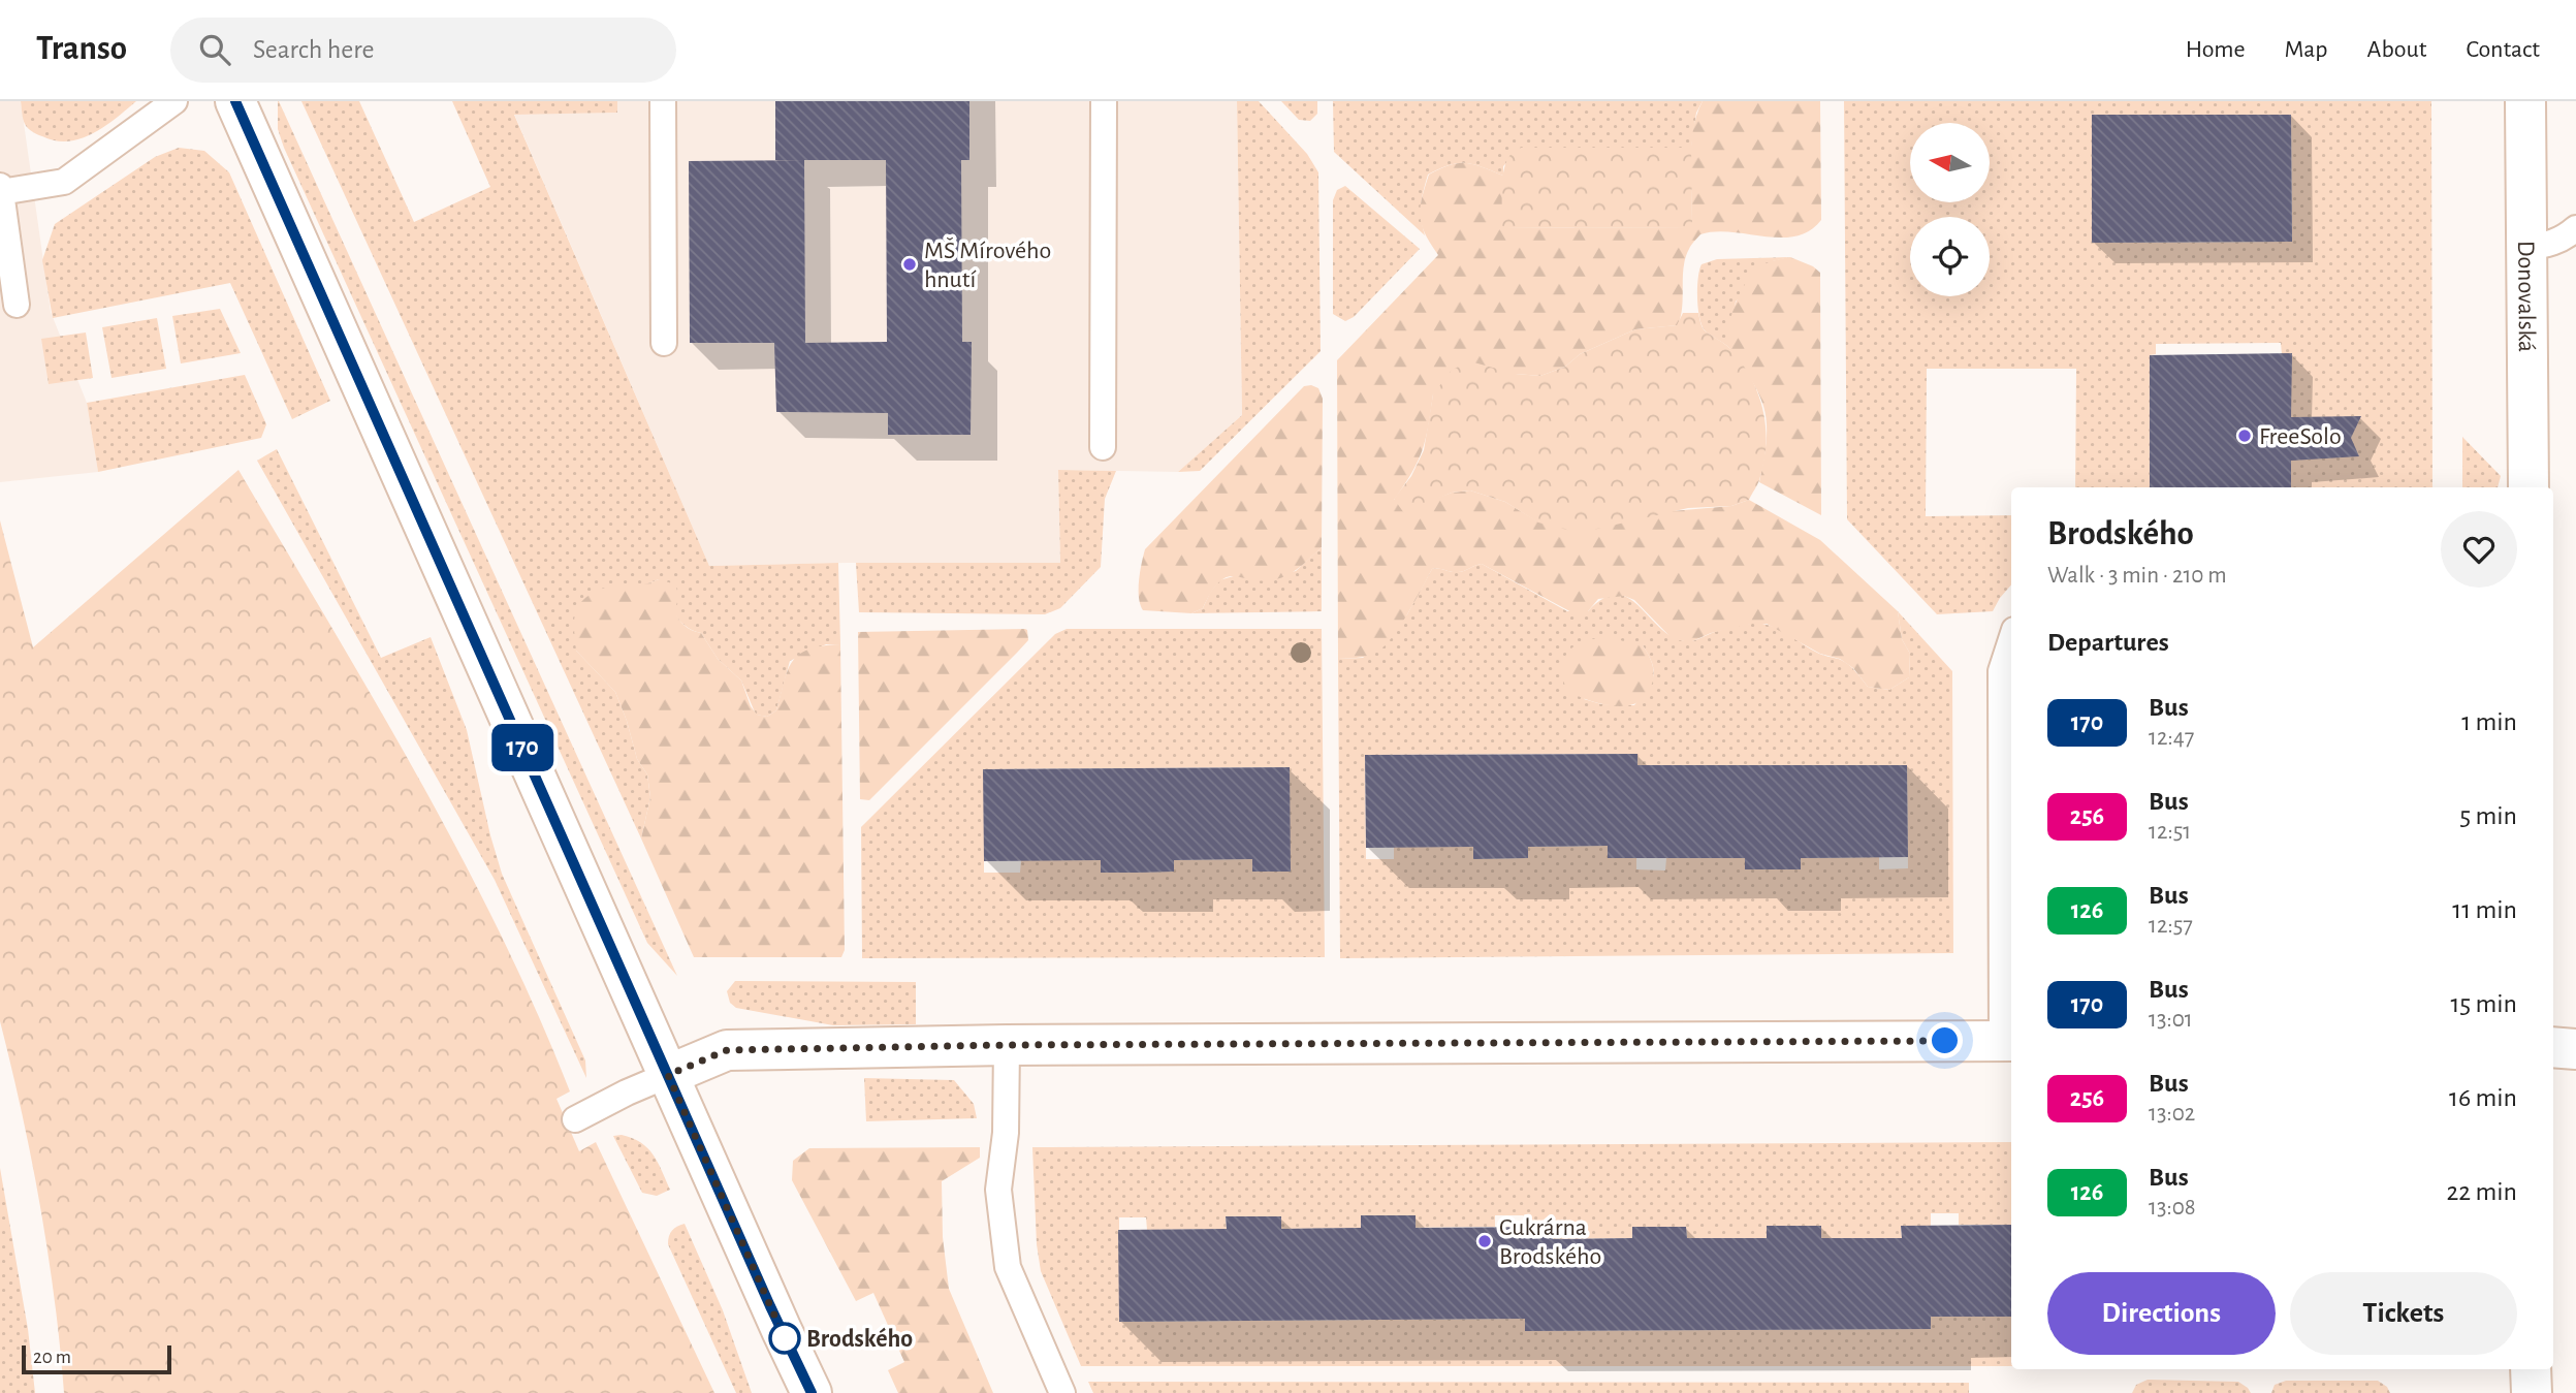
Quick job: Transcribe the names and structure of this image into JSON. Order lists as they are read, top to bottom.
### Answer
{
  "streets": {
    "street": ["Donovalská"]
  },
  "places": [
    "MŠ Mírového hnutí",
    "FreeSolo",
    "Cukrárna Brodského",
    "Brodského"
  ],
  "lines": ["bus line 170"],
  "scale_bar": "20 m",
  "north": "left",
  "page": {
    "header": "Transo",
    "search": "Search here",
    "nav": [
      "Home",
      "Map",
      "About",
      "Contact"
    ],
    "on_map": "170",
    "heading": [
      ["Brodského", "Walk · 3 min · 210 m"],
      "Departures"
    ],
    "list": [
      {
        "mark": "170",
        "name": "Bus",
        "note": "12:47",
        "value": "1 min"
      },
      {
        "mark": "256",
        "name": "Bus",
        "note": "12:51",
        "value": "5 min"
      },
      {
        "mark": "126",
        "name": "Bus",
        "note": "12:57",
        "value": "11 min"
      },
      {
        "mark": "170",
        "name": "Bus",
        "note": "13:01",
        "value": "15 min"
      },
      {
        "mark": "256",
        "name": "Bus",
        "note": "13:02",
        "value": "16 min"
      },
      {
        "mark": "126",
        "name": "Bus",
        "note": "13:08",
        "value": "22 min"
      }
    ],
    "buttons": ["Directions", "Tickets"],
    "scale": "20 m"
  }
}
